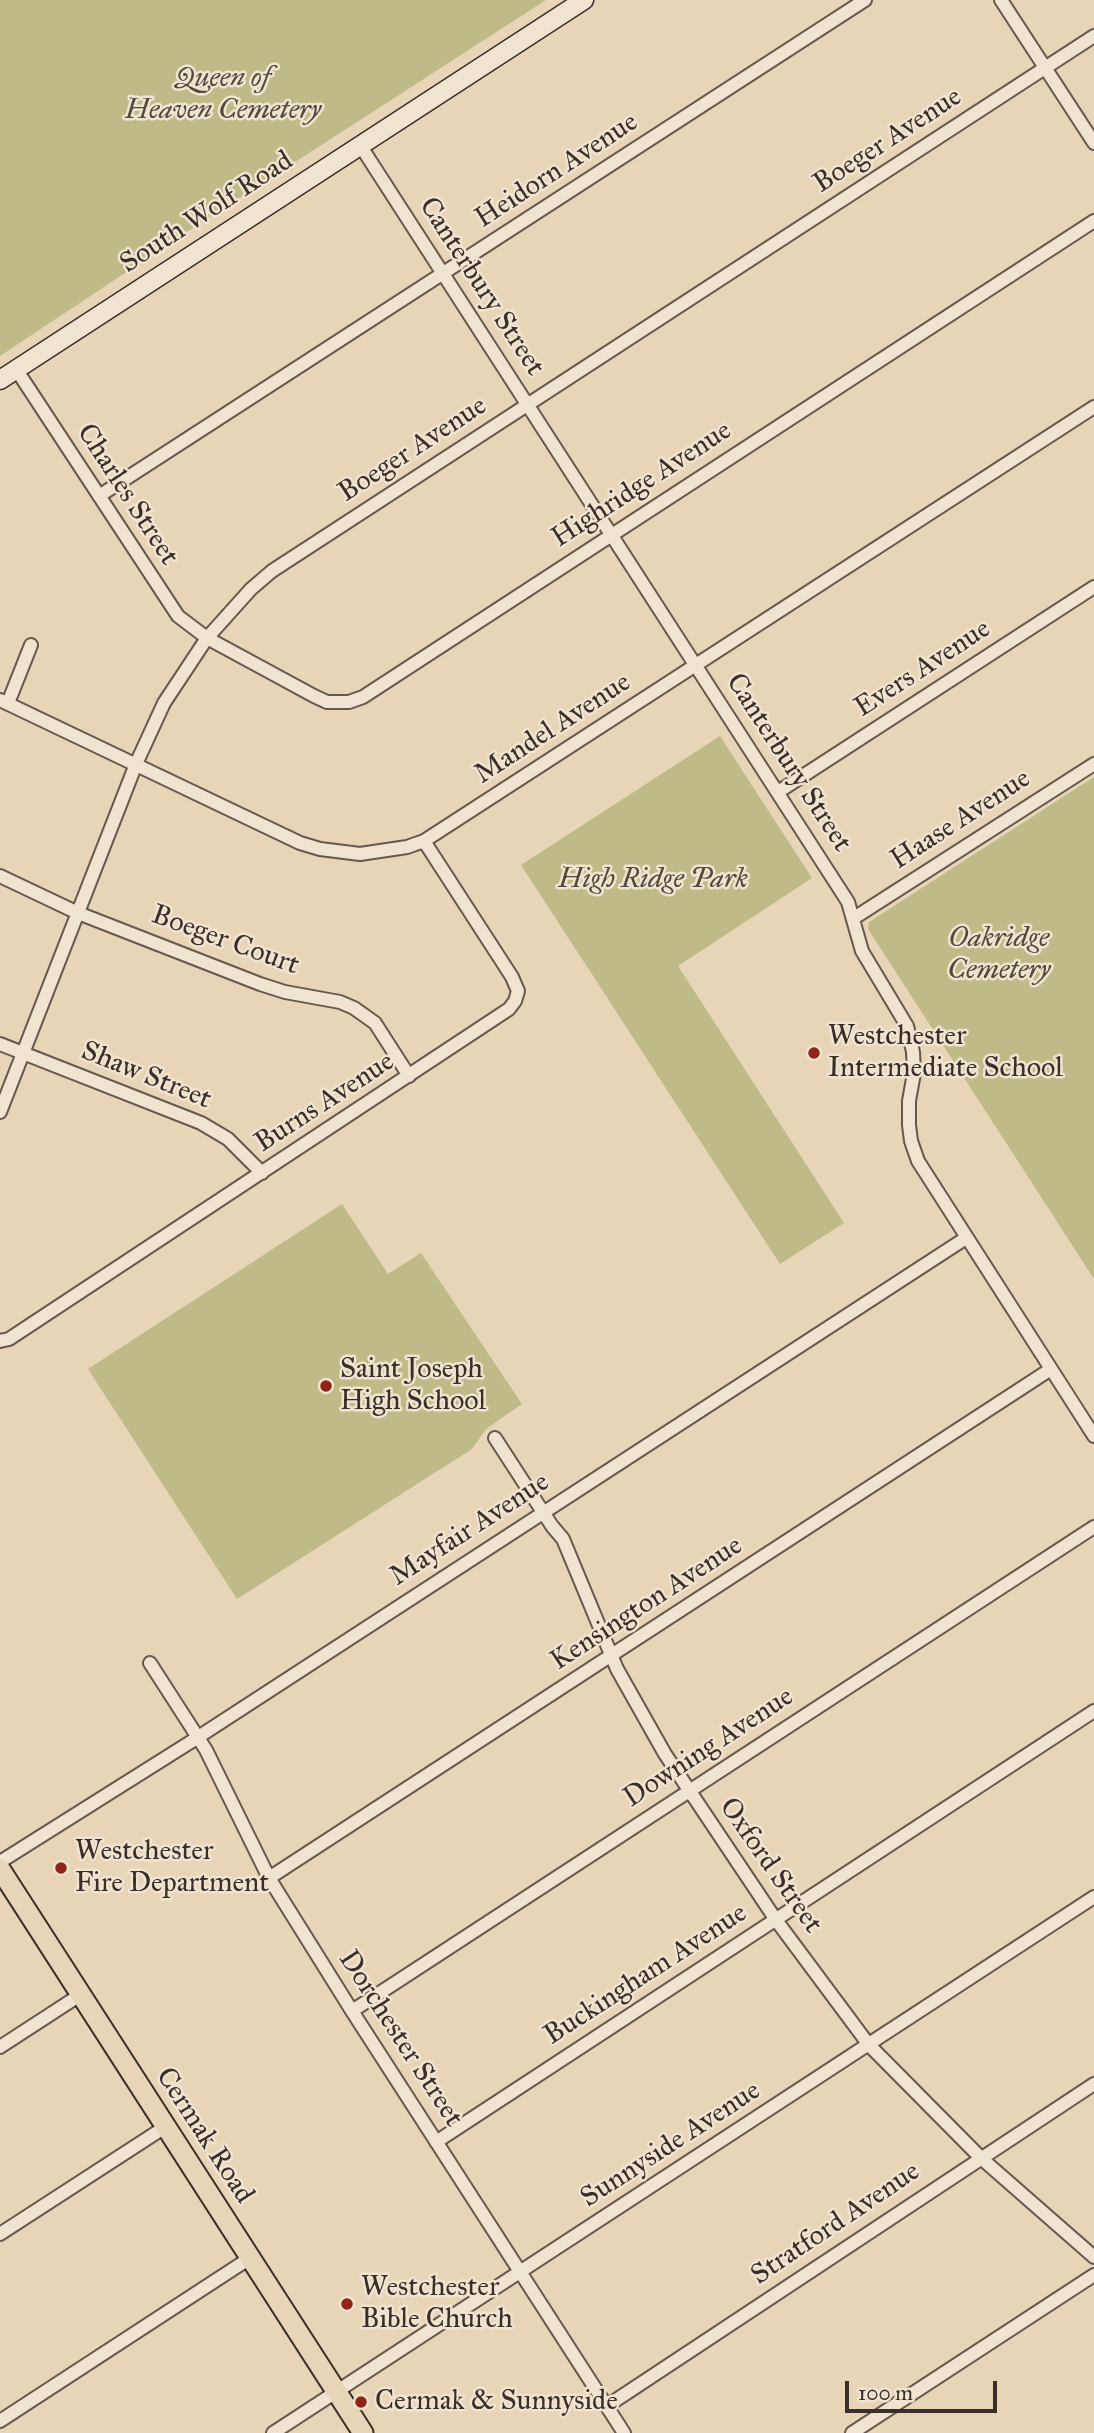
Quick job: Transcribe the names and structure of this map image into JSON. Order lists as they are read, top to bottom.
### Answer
{
  "streets": {
    "main road": ["South Wolf Road", "Cermak Road"],
    "street": [
      "Boeger Avenue",
      "Heidorn Avenue",
      "Canterbury Street",
      "Highridge Avenue",
      "Charles Street",
      "Evers Avenue",
      "Mandel Avenue",
      "Haase Avenue",
      "Boeger Court",
      "Shaw Street",
      "Burns Avenue",
      "Mayfair Avenue",
      "Kensington Avenue",
      "Downing Avenue",
      "Oxford Street",
      "Buckingham Avenue",
      "Dorchester Street",
      "Sunnyside Avenue",
      "Stratford Avenue"
    ]
  },
  "crossings": [
    ["Boeger Avenue", "Canterbury Street"],
    ["Boeger Avenue", "Highridge Avenue"],
    ["Boeger Avenue", "Charles Street"],
    ["Boeger Avenue", "Mandel Avenue"],
    ["Boeger Avenue", "Boeger Court"],
    ["Boeger Avenue", "Shaw Street"],
    ["Heidorn Avenue", "Canterbury Street"],
    ["Heidorn Avenue", "Charles Street"],
    ["South Wolf Road", "Canterbury Street"],
    ["South Wolf Road", "Charles Street"],
    ["Canterbury Street", "Highridge Avenue"],
    ["Canterbury Street", "Evers Avenue"],
    ["Canterbury Street", "Mandel Avenue"],
    ["Canterbury Street", "Haase Avenue"],
    ["Canterbury Street", "Mayfair Avenue"],
    ["Canterbury Street", "Kensington Avenue"],
    ["Highridge Avenue", "Charles Street"],
    ["Mandel Avenue", "Burns Avenue"],
    ["Boeger Court", "Burns Avenue"],
    ["Shaw Street", "Burns Avenue"],
    ["Mayfair Avenue", "Oxford Street"],
    ["Mayfair Avenue", "Dorchester Street"],
    ["Kensington Avenue", "Oxford Street"],
    ["Kensington Avenue", "Dorchester Street"],
    ["Downing Avenue", "Oxford Street"],
    ["Downing Avenue", "Dorchester Street"],
    ["Oxford Street", "Buckingham Avenue"],
    ["Oxford Street", "Sunnyside Avenue"],
    ["Oxford Street", "Stratford Avenue"],
    ["Buckingham Avenue", "Dorchester Street"],
    ["Dorchester Street", "Sunnyside Avenue"],
    ["Dorchester Street", "Stratford Avenue"],
    ["Cermak Road", "Sunnyside Avenue"]
  ],
  "parks": ["Queen of Heaven Cemetery", "High Ridge Park", "Oakridge Cemetery"],
  "places": [
    "Westchester Intermediate School",
    "Saint Joseph High School",
    "Westchester Fire Department",
    "Westchester Bible Church",
    "Cermak & Sunnyside"
  ],
  "scale_bar": "100 m"
}
